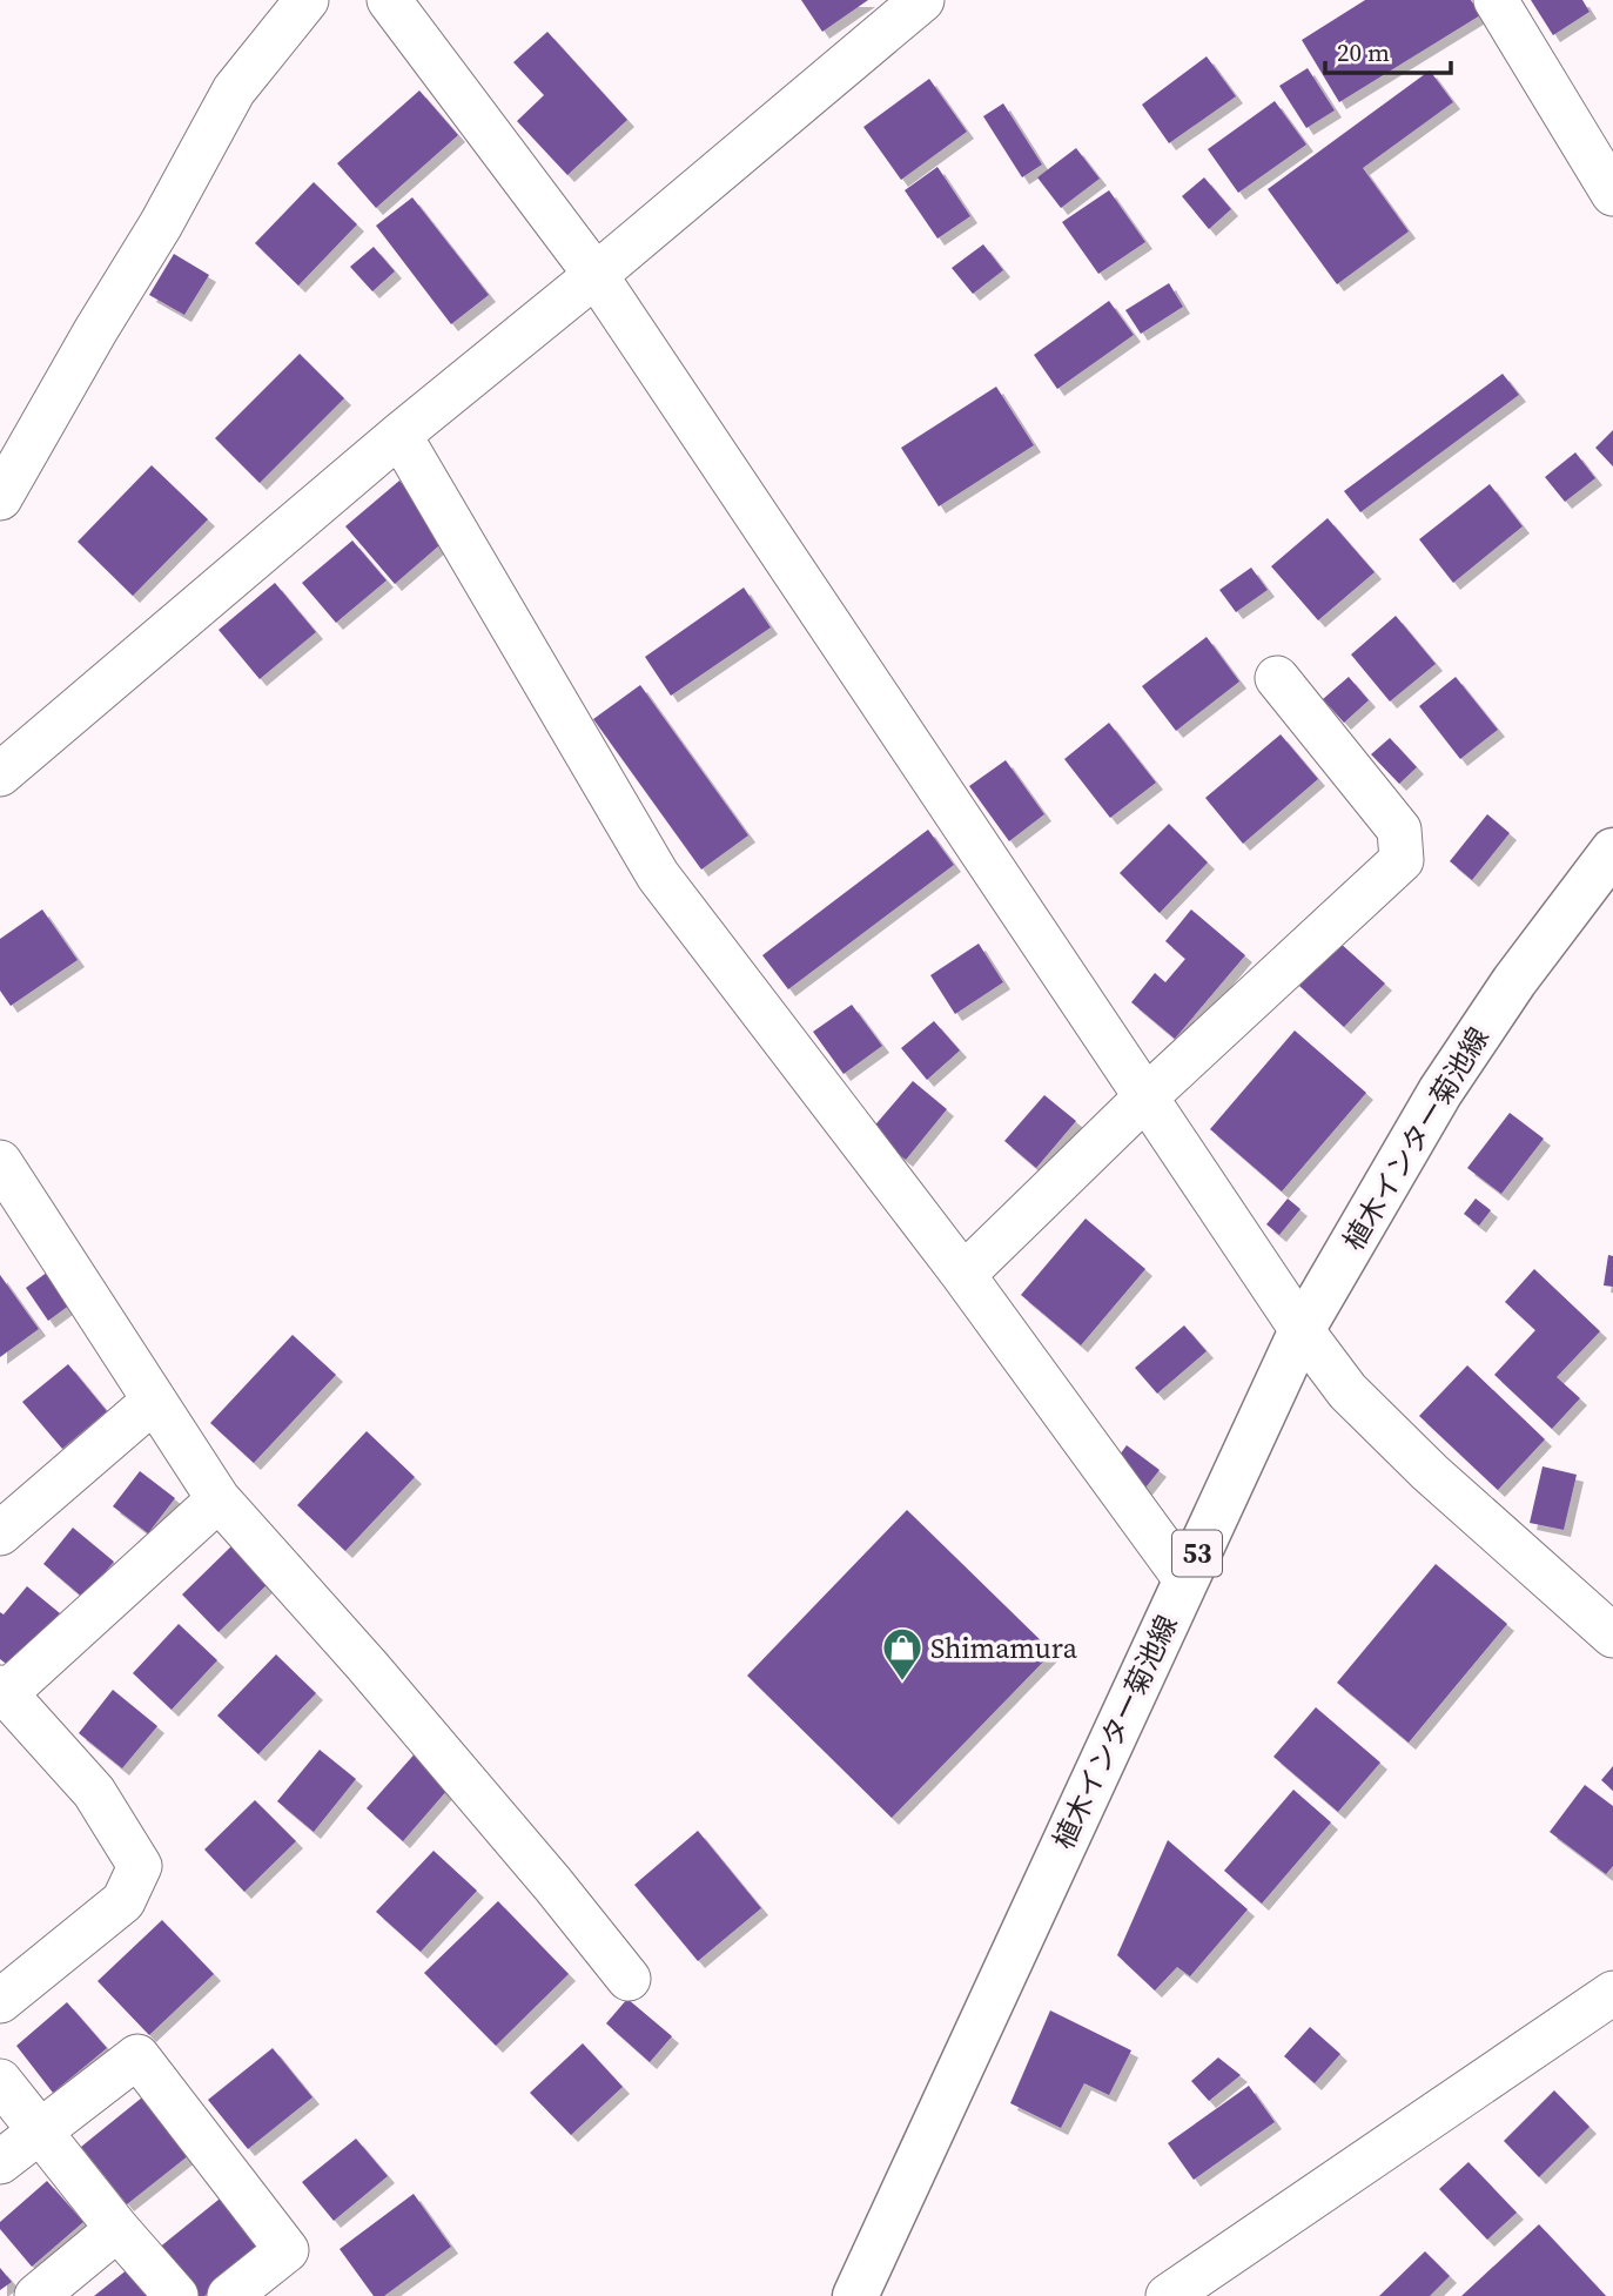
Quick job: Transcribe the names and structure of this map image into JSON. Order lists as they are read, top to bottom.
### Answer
{
  "streets": {
    "main road": ["植木インター菊池線", "53"]
  },
  "places": {
    "shop": ["Shimamura"]
  },
  "scale_bar": "20 m"
}
